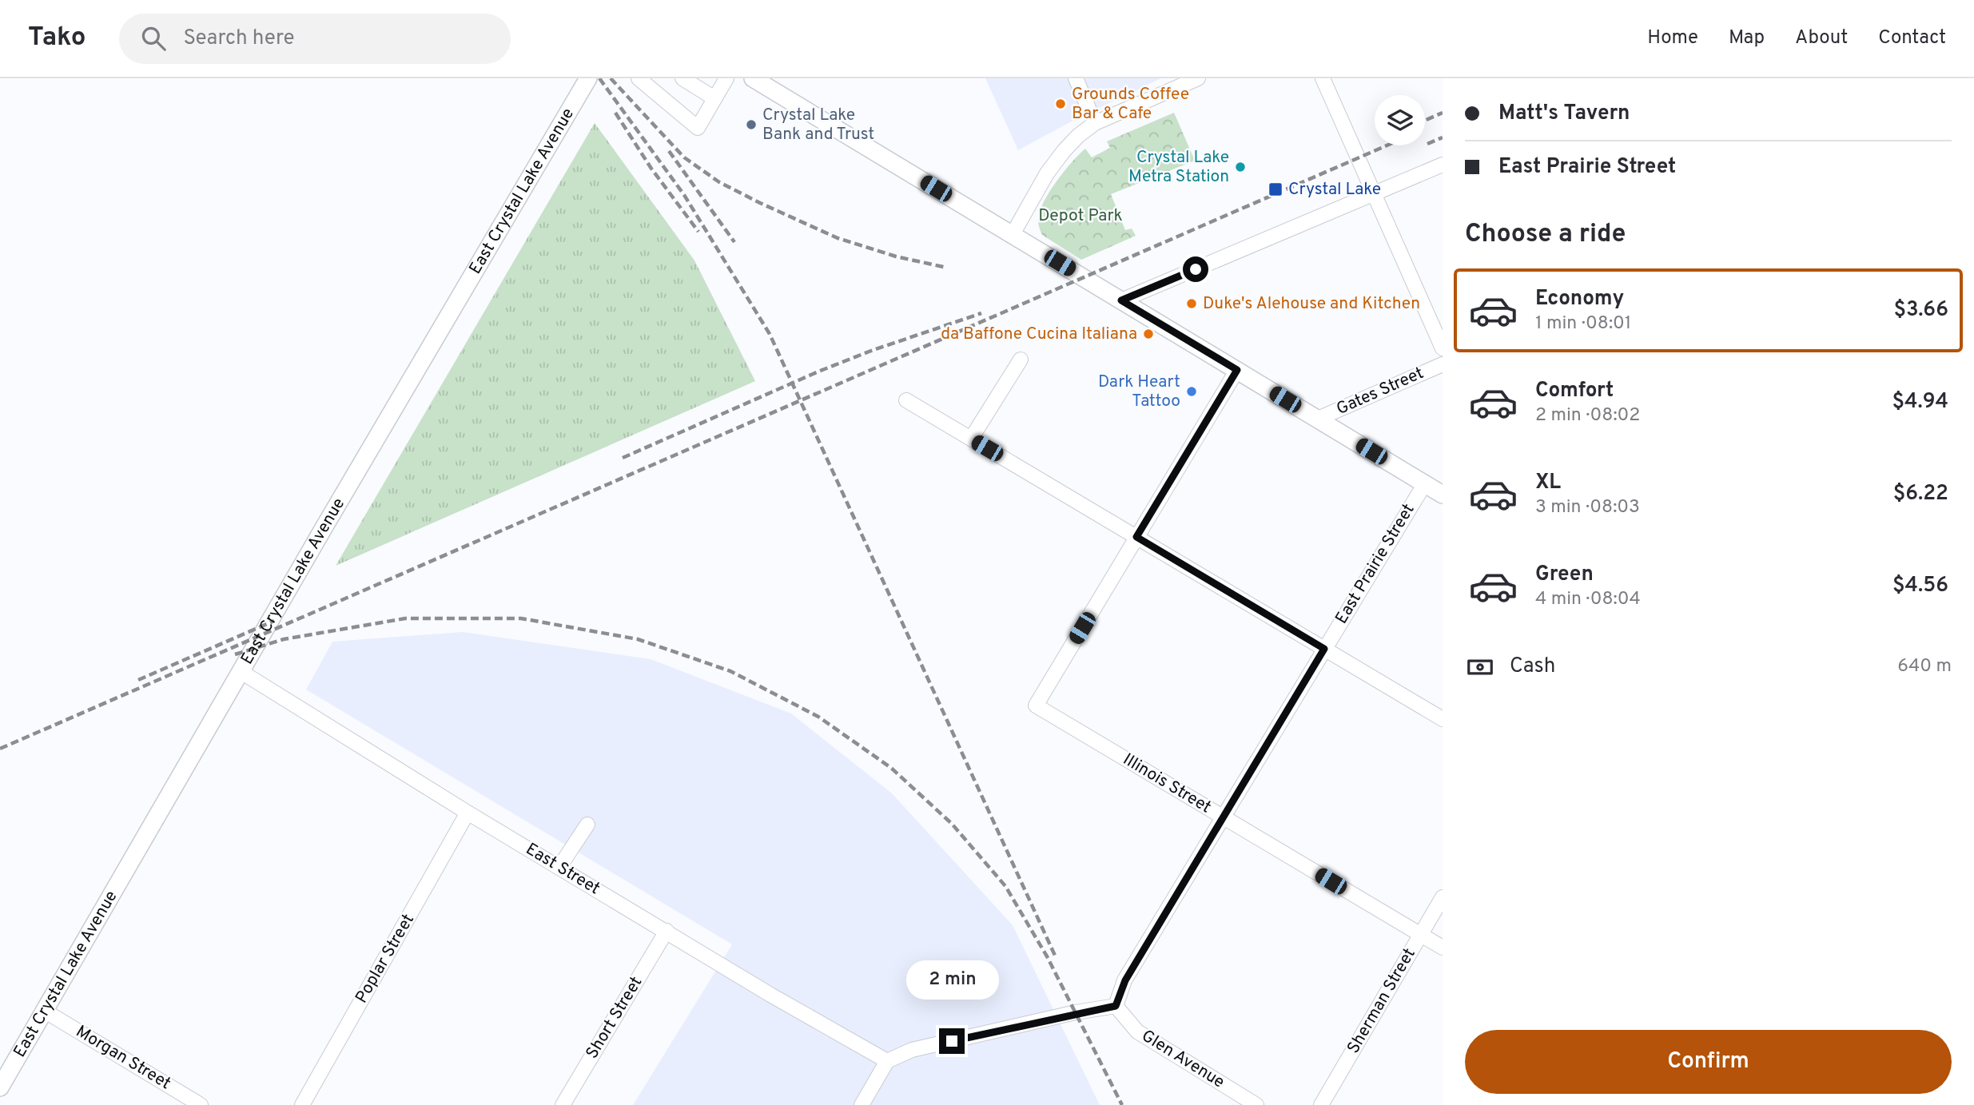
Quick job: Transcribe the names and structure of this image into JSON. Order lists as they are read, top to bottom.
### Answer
{
  "streets": {
    "street": [
      "East Crystal Lake Avenue",
      "Gates Street",
      "East Prairie Street",
      "Illinois Street",
      "East Street",
      "Poplar Street",
      "Sherman Street",
      "Short Street",
      "Morgan Street",
      "Glen Avenue"
    ]
  },
  "crossings": [
    ["East Crystal Lake Avenue", "East Street"],
    ["East Crystal Lake Avenue", "Morgan Street"],
    ["East Prairie Street", "Illinois Street"],
    ["East Prairie Street", "Glen Avenue"],
    ["Illinois Street", "Sherman Street"],
    ["East Street", "Poplar Street"],
    ["East Street", "Short Street"]
  ],
  "parks": ["Depot Park"],
  "places": {
    "other": [
      "Grounds Coffee Bar & Cafe",
      "Crystal Lake Bank and Trust",
      "Crystal Lake Metra Station",
      "Duke's Alehouse and Kitchen",
      "da Baffone Cucina Italiana",
      "Dark Heart Tattoo"
    ],
    "transit": ["Crystal Lake"]
  },
  "page": {
    "header": "Tako",
    "search": "Search here",
    "nav": [
      "Home",
      "Map",
      "About",
      "Contact"
    ],
    "banner": ["Matt's Tavern", "East Prairie Street"],
    "heading": "Choose a ride",
    "list": [
      {
        "name": "Economy",
        "note": "1 min · 08:01",
        "value": "$3.66"
      },
      {
        "name": "Comfort",
        "note": "2 min · 08:02",
        "value": "$4.94"
      },
      {
        "name": "XL",
        "note": "3 min · 08:03",
        "value": "$6.22"
      },
      {
        "name": "Green",
        "note": "4 min · 08:04",
        "value": "$4.56"
      }
    ],
    "pay": ["Cash", "640 m"],
    "bubble": "2 min",
    "buttons": "Confirm"
  }
}
